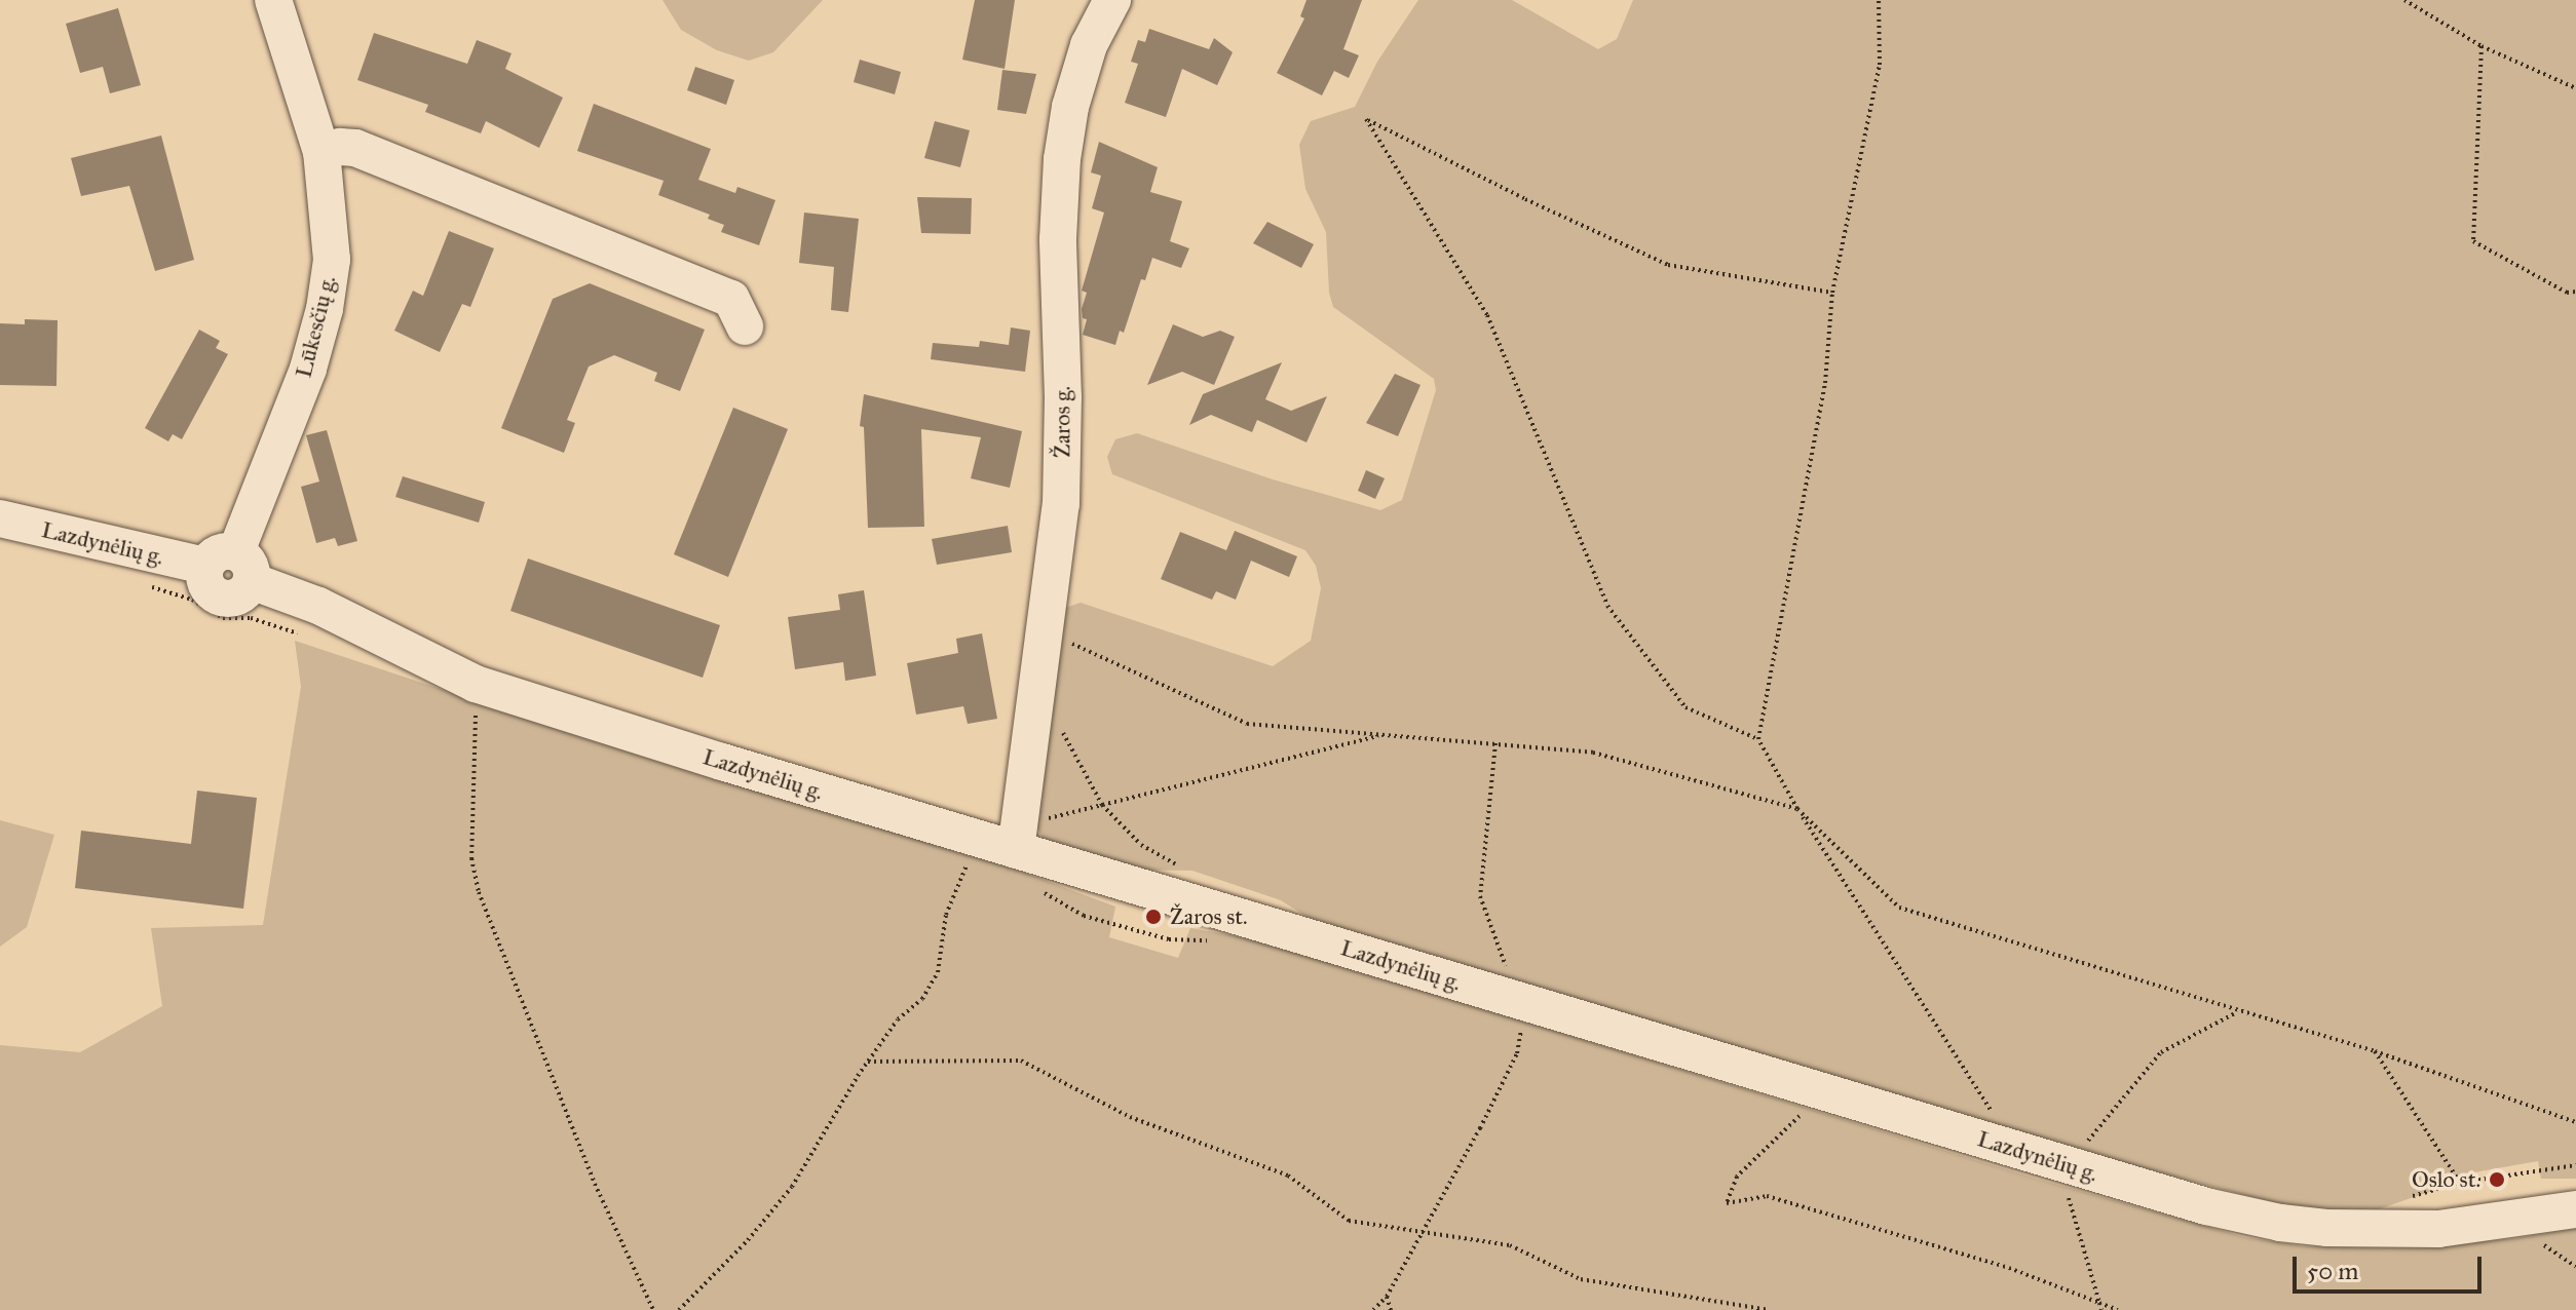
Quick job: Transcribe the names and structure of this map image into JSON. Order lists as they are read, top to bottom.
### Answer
{
  "streets": {
    "street": ["Lūkesčių g.", "Žaros g.", "Lazdynėlių g."]
  },
  "crossings": [
    ["Lūkesčių g.", "Lazdynėlių g."],
    ["Žaros g.", "Lazdynėlių g."]
  ],
  "places": ["Žaros st.", "Oslo st."],
  "scale_bar": "50 m"
}
